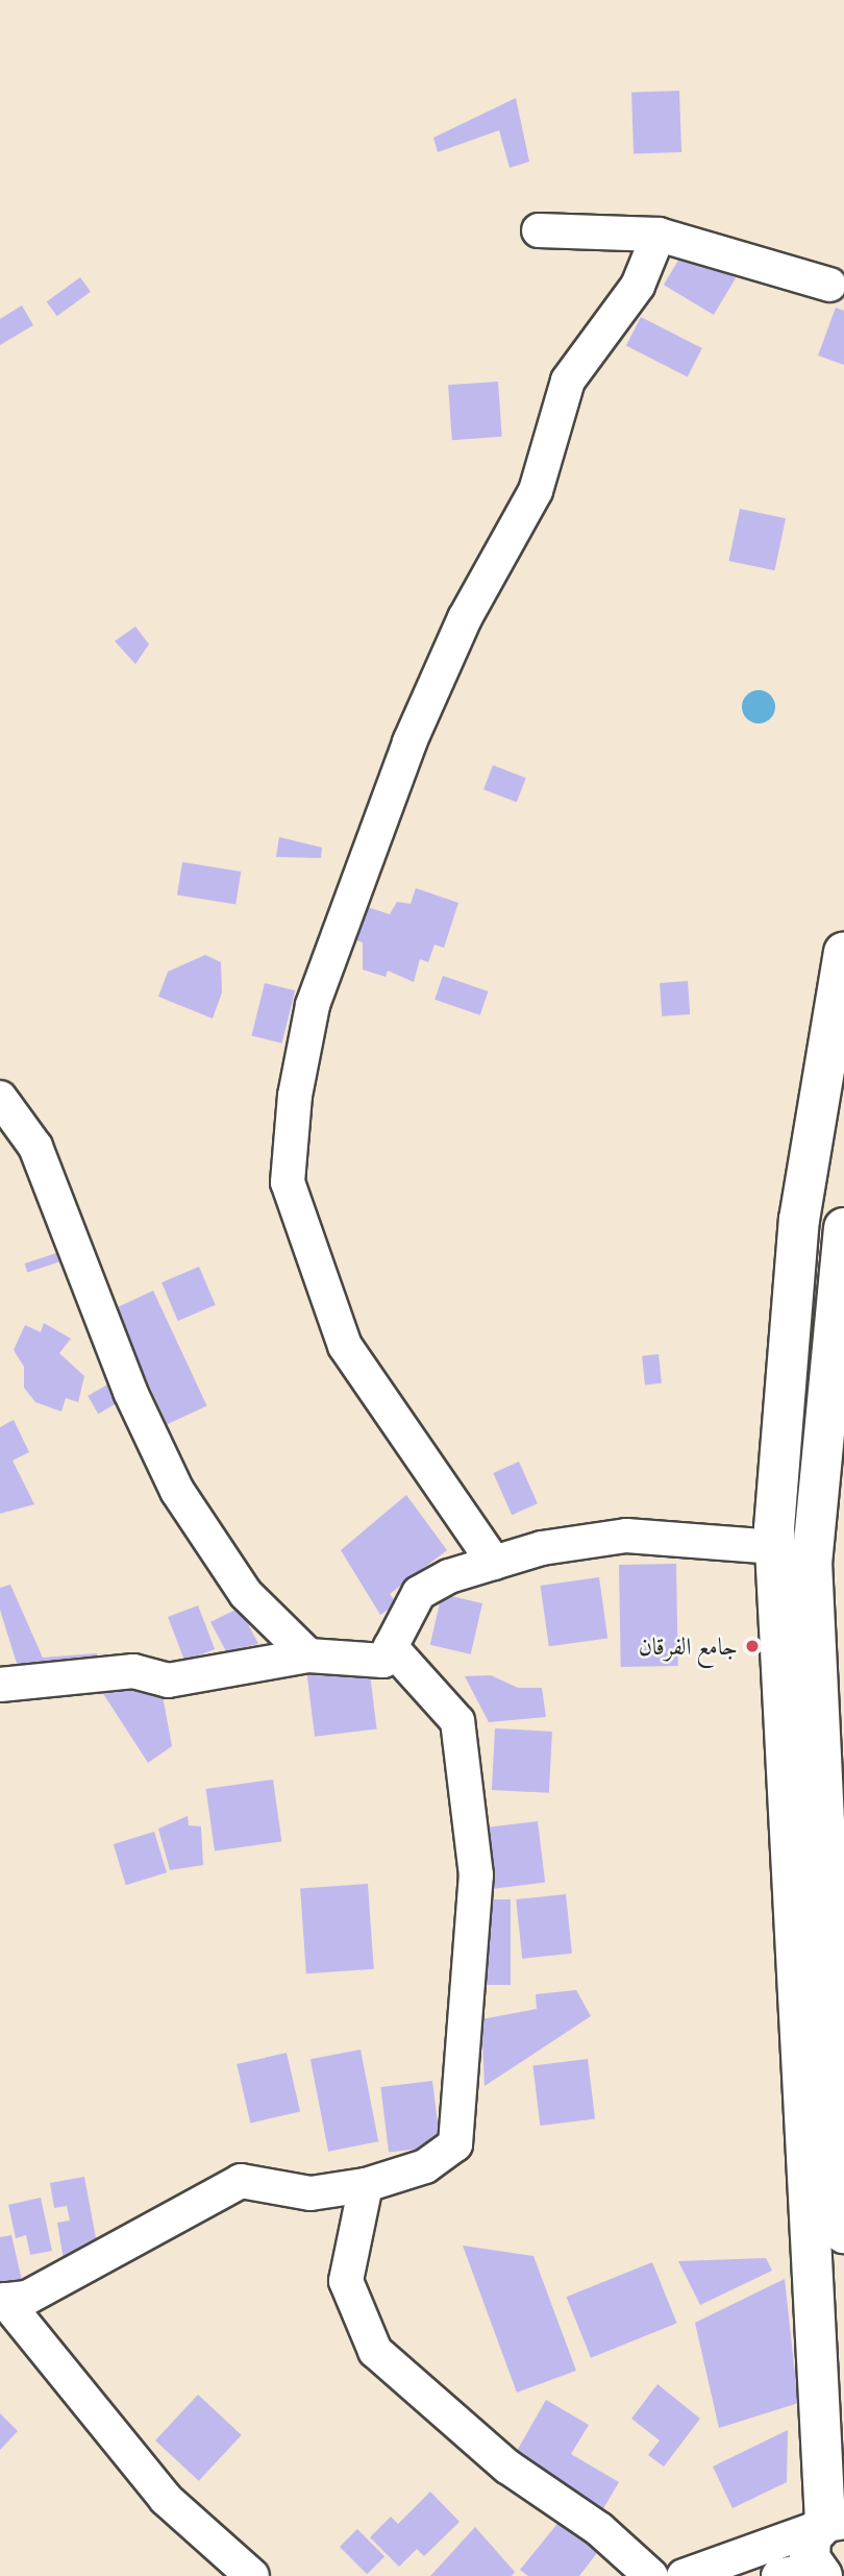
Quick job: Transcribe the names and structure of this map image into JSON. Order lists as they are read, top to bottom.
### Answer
{
  "places": ["جامع الفرقان"]
}
